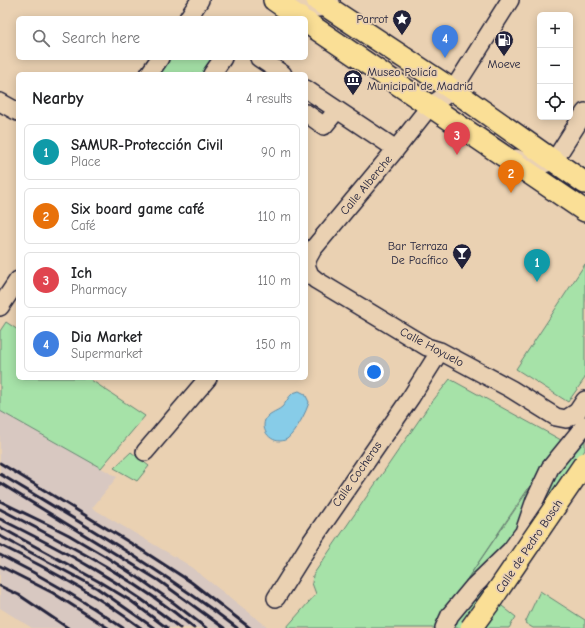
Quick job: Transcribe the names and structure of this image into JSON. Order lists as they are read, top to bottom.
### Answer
{
  "streets": {
    "main road": ["Calle de Pedro Bosch"],
    "street": ["Calle Alberche", "Calle Hoyuelo", "Calle Cocheras"]
  },
  "crossings": [
    ["Calle Hoyuelo", "Calle Cocheras"]
  ],
  "places": {
    "place": ["Parrot"],
    "fuel station": ["Moeve"],
    "museum": ["Museo Policía Municipal de Madrid"],
    "bar": ["Bar Terraza De Pacífico"]
  },
  "page": {
    "map_buttons": ["+", "−"],
    "search": "Search here",
    "pins": [
      "4",
      "3",
      "2",
      "1"
    ],
    "heading": ["Nearby", "4 results"],
    "list": [
      {
        "mark": "1",
        "name": "SAMUR-Protección Civil",
        "note": "Place",
        "value": "90 m"
      },
      {
        "mark": "2",
        "name": "Six board game café",
        "note": "Café",
        "value": "110 m"
      },
      {
        "mark": "3",
        "name": "Ich",
        "note": "Pharmacy",
        "value": "110 m"
      },
      {
        "mark": "4",
        "name": "Dia Market",
        "note": "Supermarket",
        "value": "150 m"
      }
    ]
  }
}
